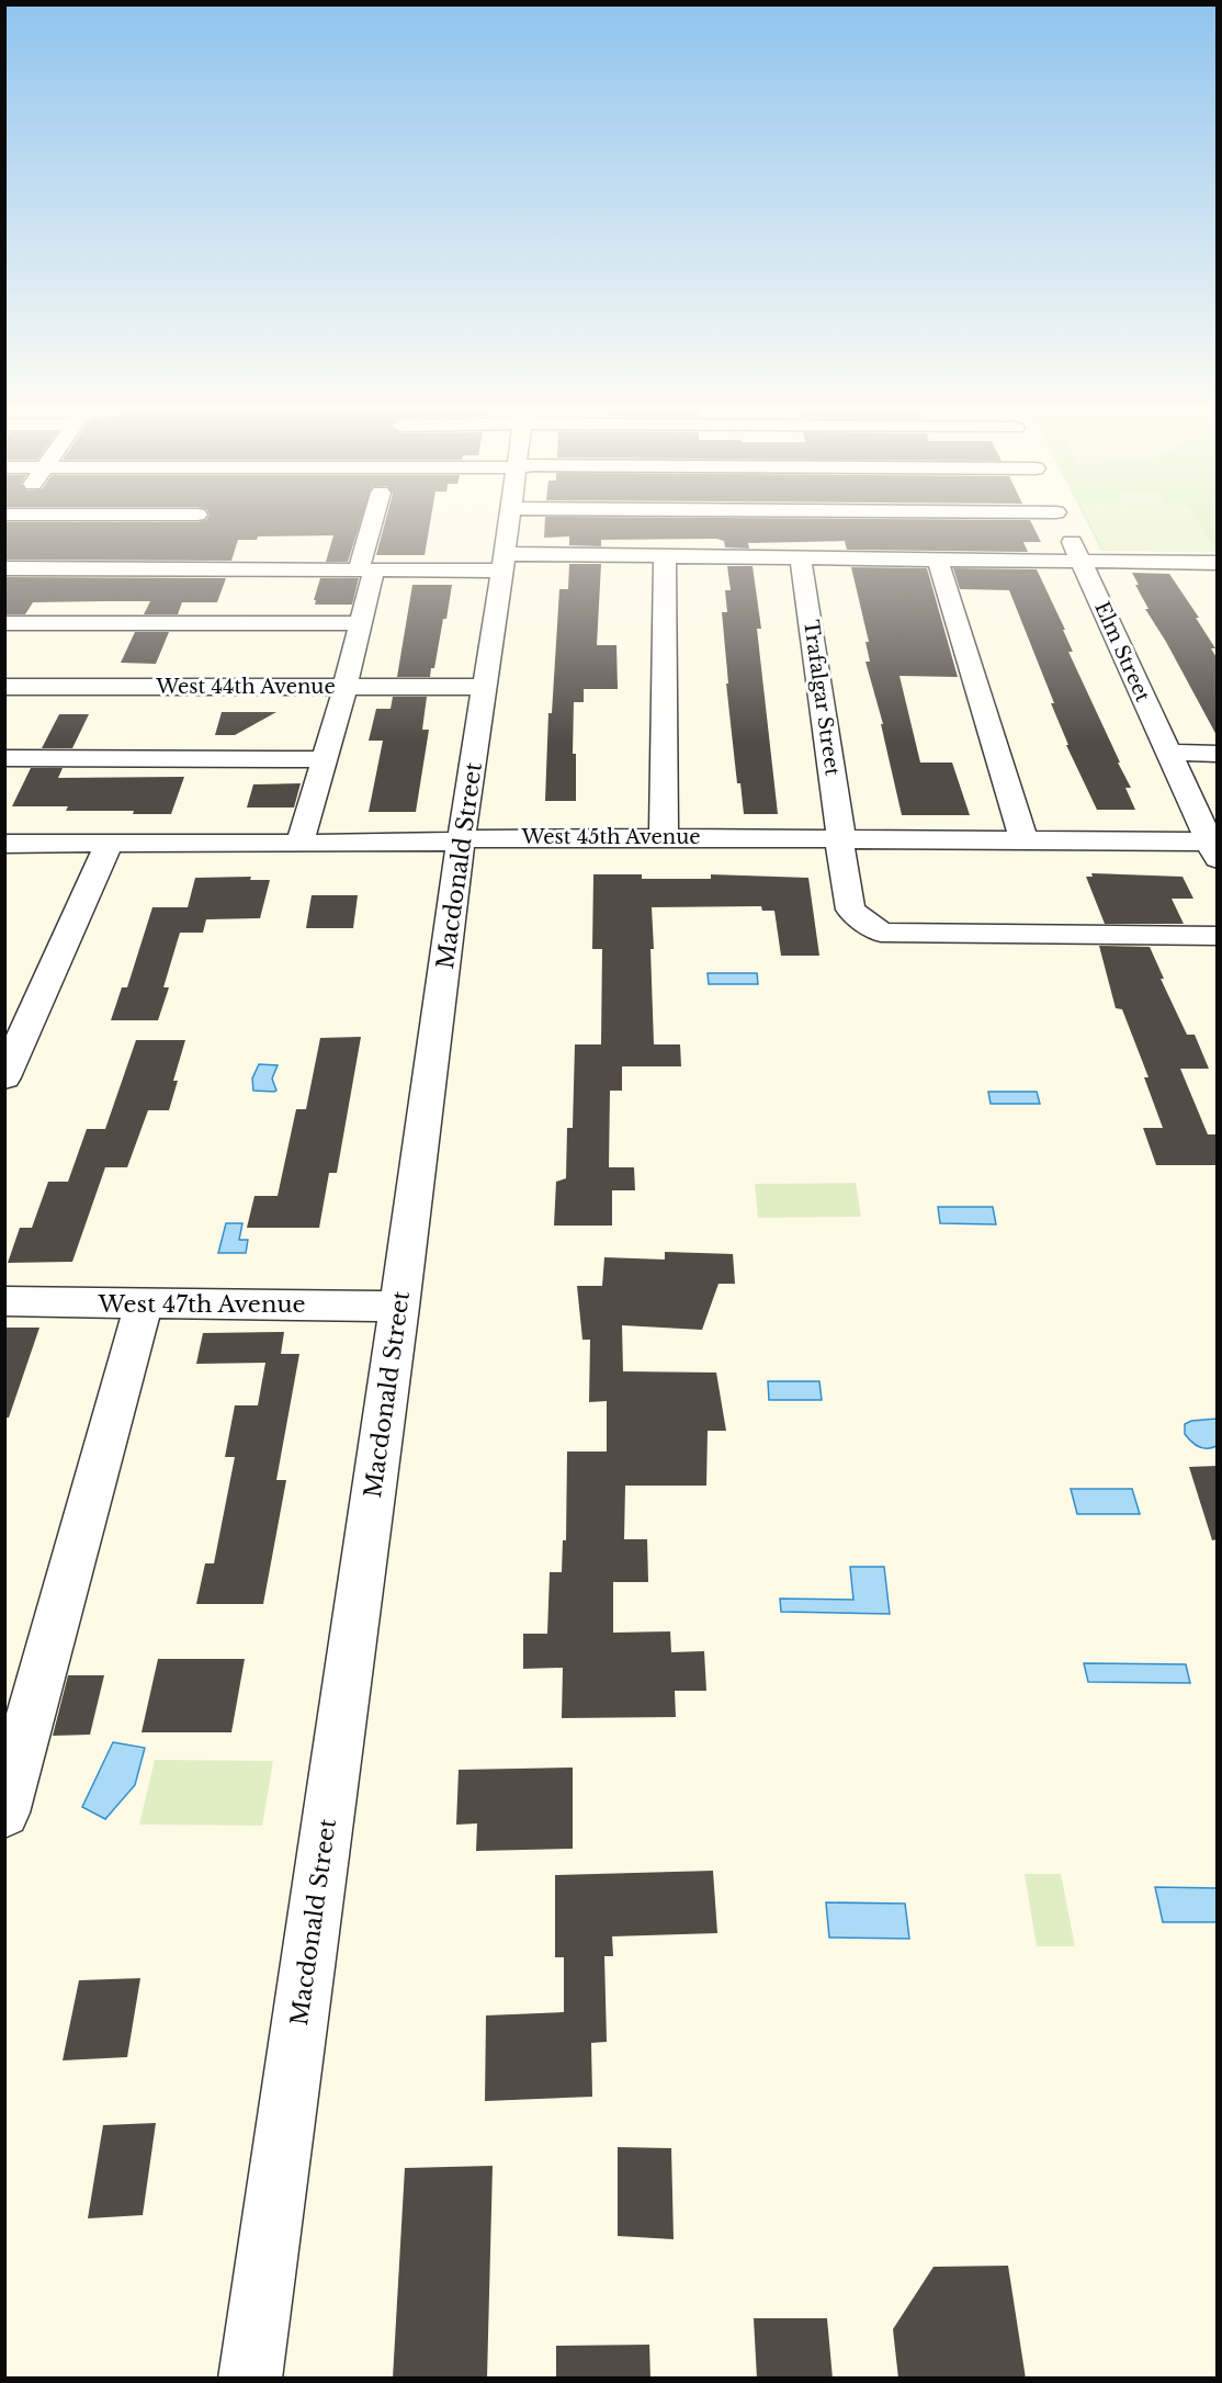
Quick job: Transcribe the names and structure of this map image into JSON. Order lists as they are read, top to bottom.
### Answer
{
  "streets": {
    "street": [
      "Elm Street",
      "West 44th Avenue",
      "Trafalgar Street",
      "West 45th Avenue",
      "Macdonald Street",
      "West 47th Avenue"
    ]
  },
  "crossings": [
    ["Elm Street", "West 45th Avenue"],
    ["West 44th Avenue", "Macdonald Street"],
    ["Trafalgar Street", "West 45th Avenue"],
    ["West 45th Avenue", "Macdonald Street"],
    ["Macdonald Street", "West 47th Avenue"]
  ]
}
